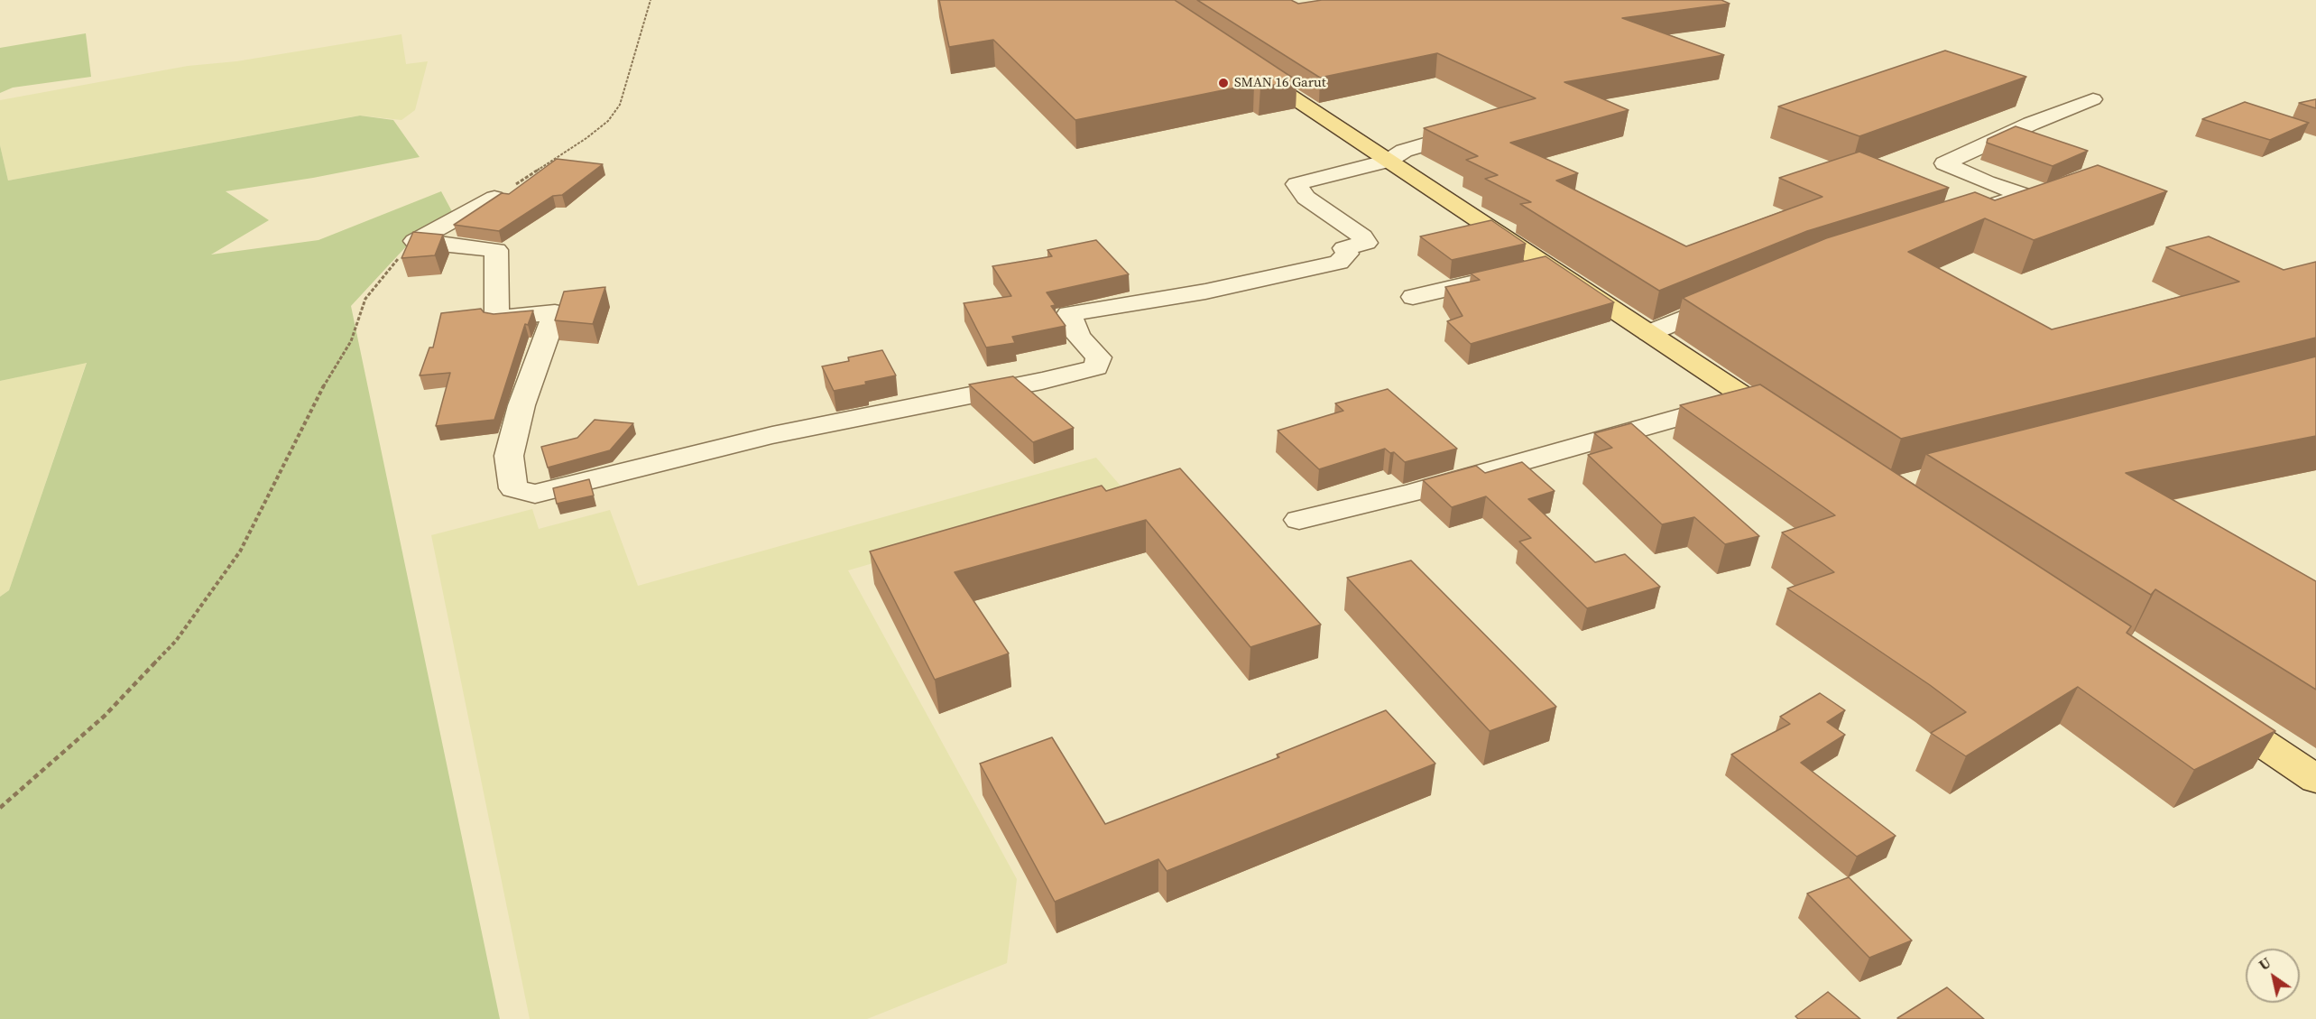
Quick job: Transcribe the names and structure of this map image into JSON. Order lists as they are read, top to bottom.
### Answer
{
  "places": ["SMAN 16 Garut"],
  "north": "top left"
}
